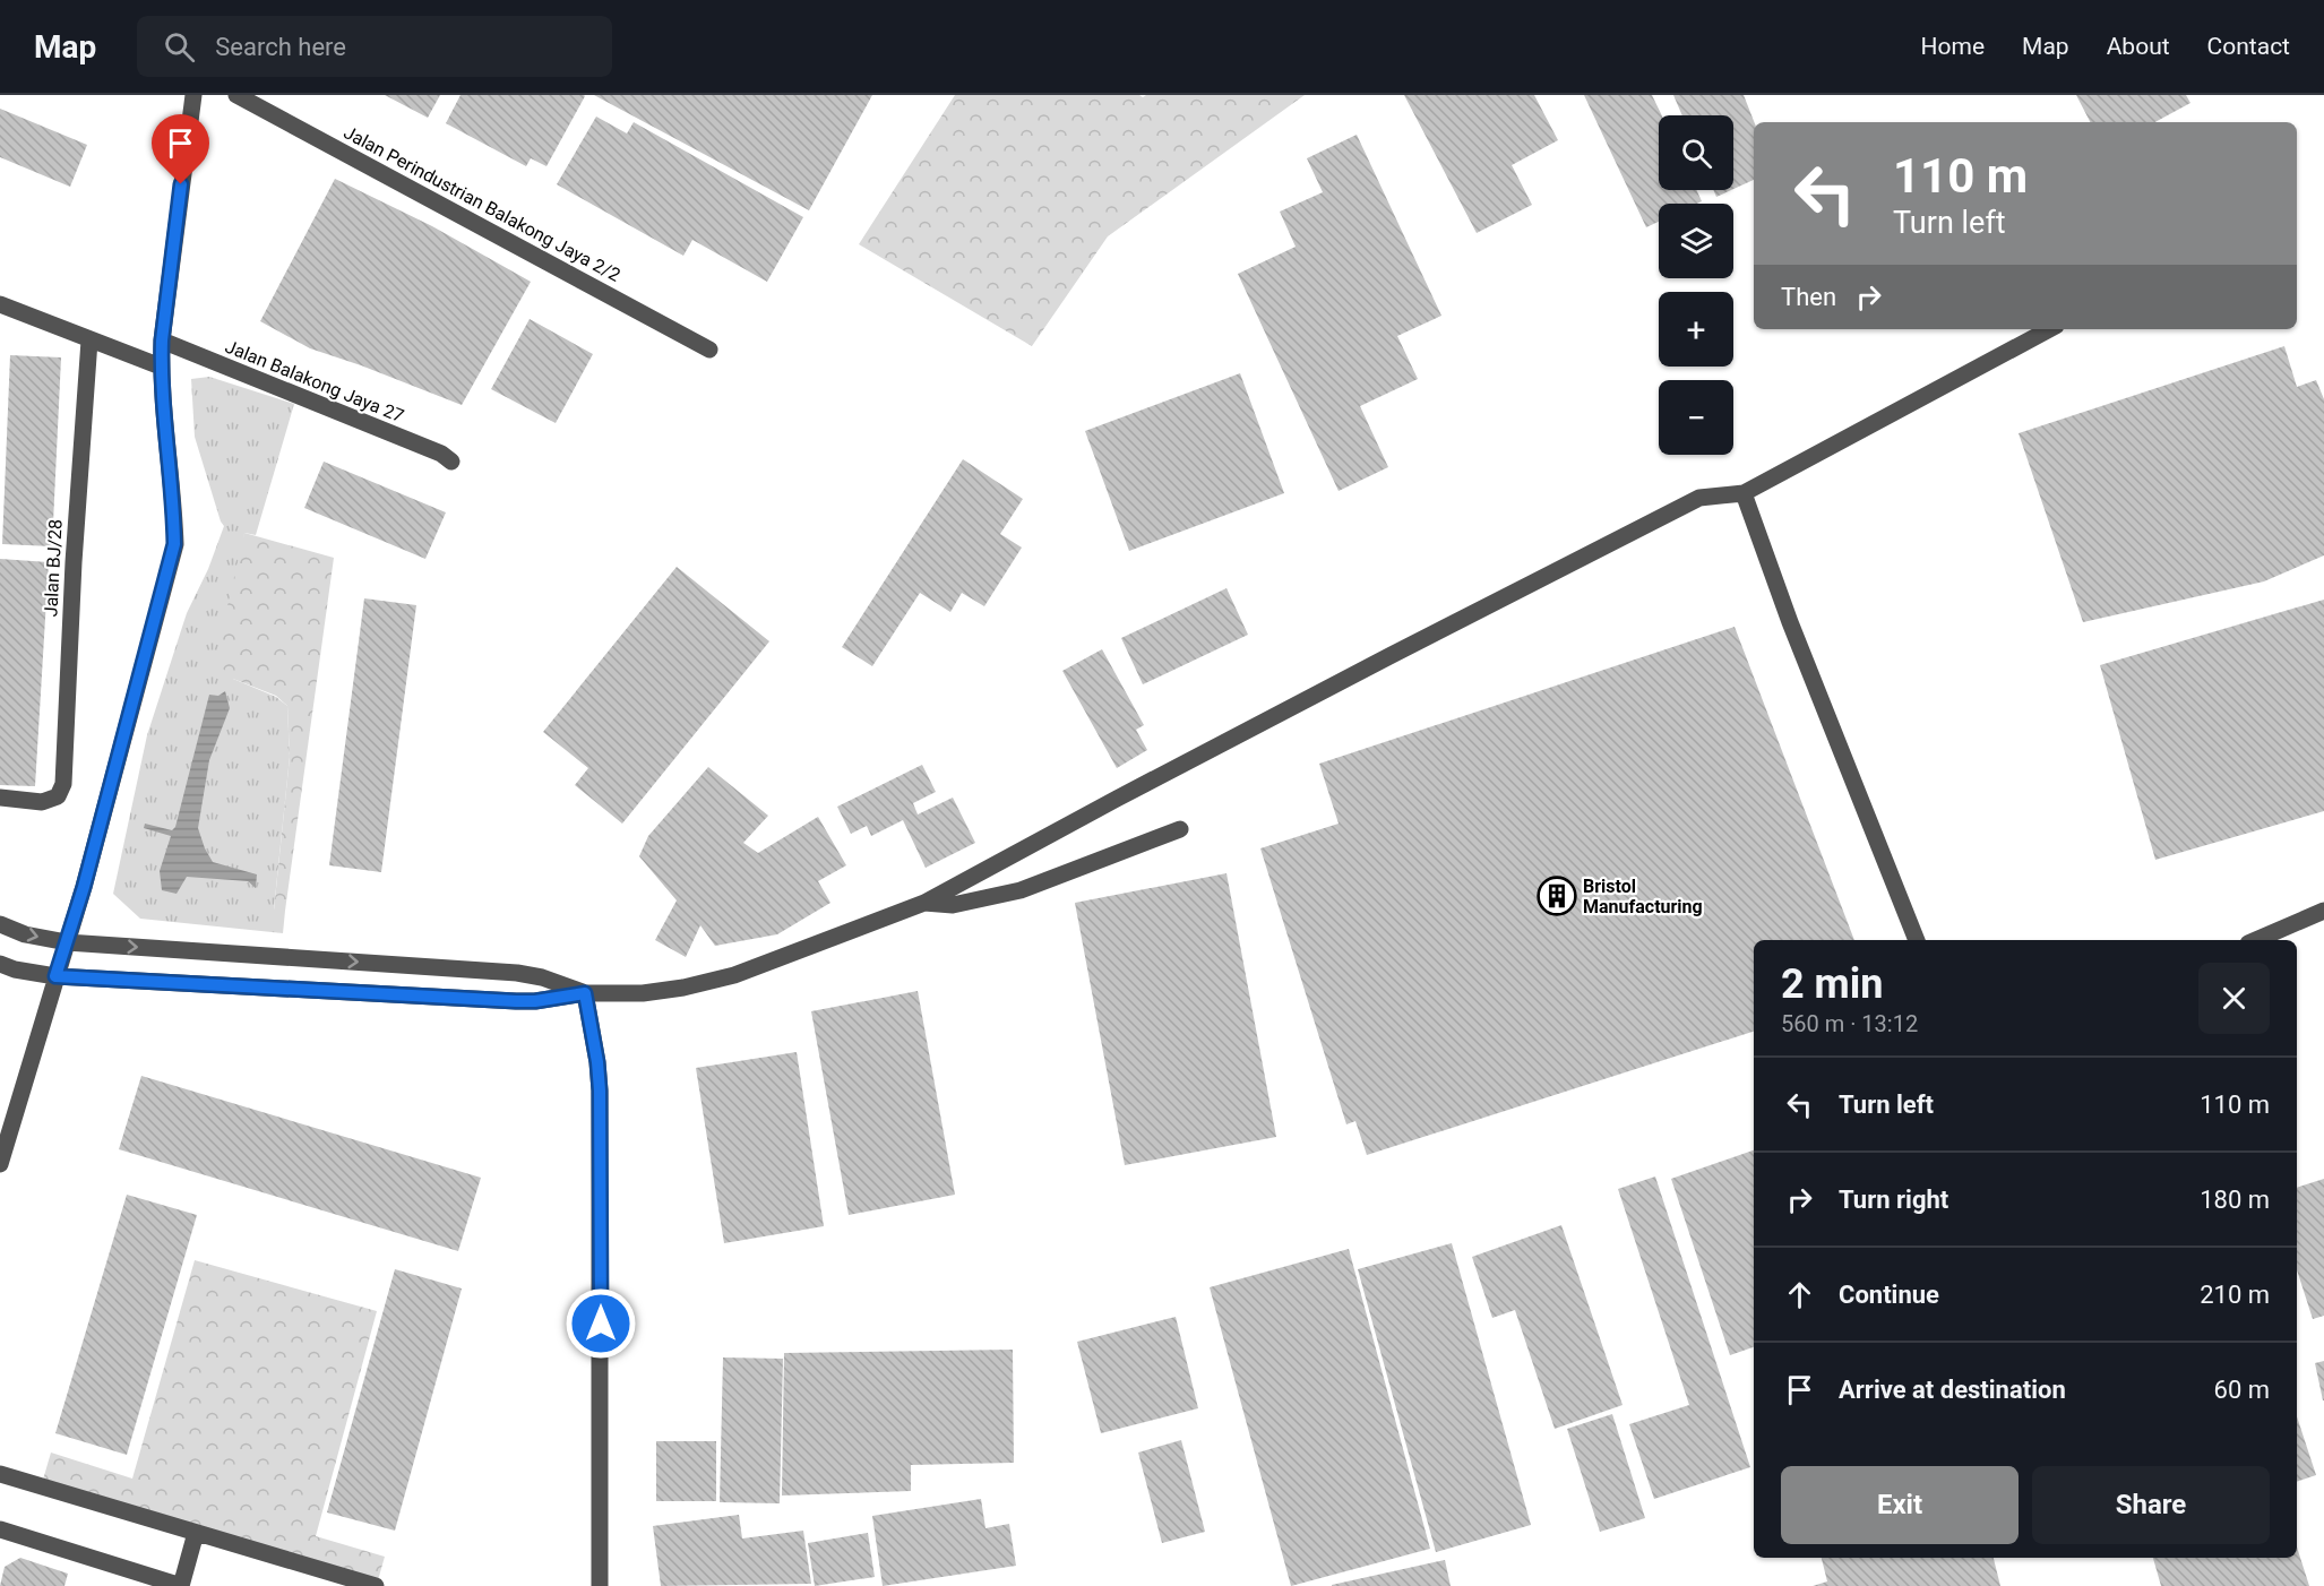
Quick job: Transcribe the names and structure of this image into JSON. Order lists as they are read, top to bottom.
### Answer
{
  "streets": {
    "street": ["Jalan Perindustrian Balakong Jaya 2/2", "Jalan Balakong Jaya 27", "Jalan BJ/28"]
  },
  "places": {
    "building": ["Bristol Manufacturing"]
  },
  "page": {
    "header": "Map",
    "search": "Search here",
    "nav": [
      "Home",
      "Map",
      "About",
      "Contact"
    ],
    "map_buttons": ["+", "−"],
    "turn": ["110 m", "Turn left"],
    "then": "Then",
    "heading": ["2 min", "560 m · 13:12"],
    "list": [
      {
        "name": "Turn left",
        "value": "110 m"
      },
      {
        "name": "Turn right",
        "value": "180 m"
      },
      {
        "name": "Continue",
        "value": "210 m"
      },
      {
        "name": "Arrive at destination",
        "value": "60 m"
      }
    ],
    "buttons": ["Exit", "Share"]
  }
}
